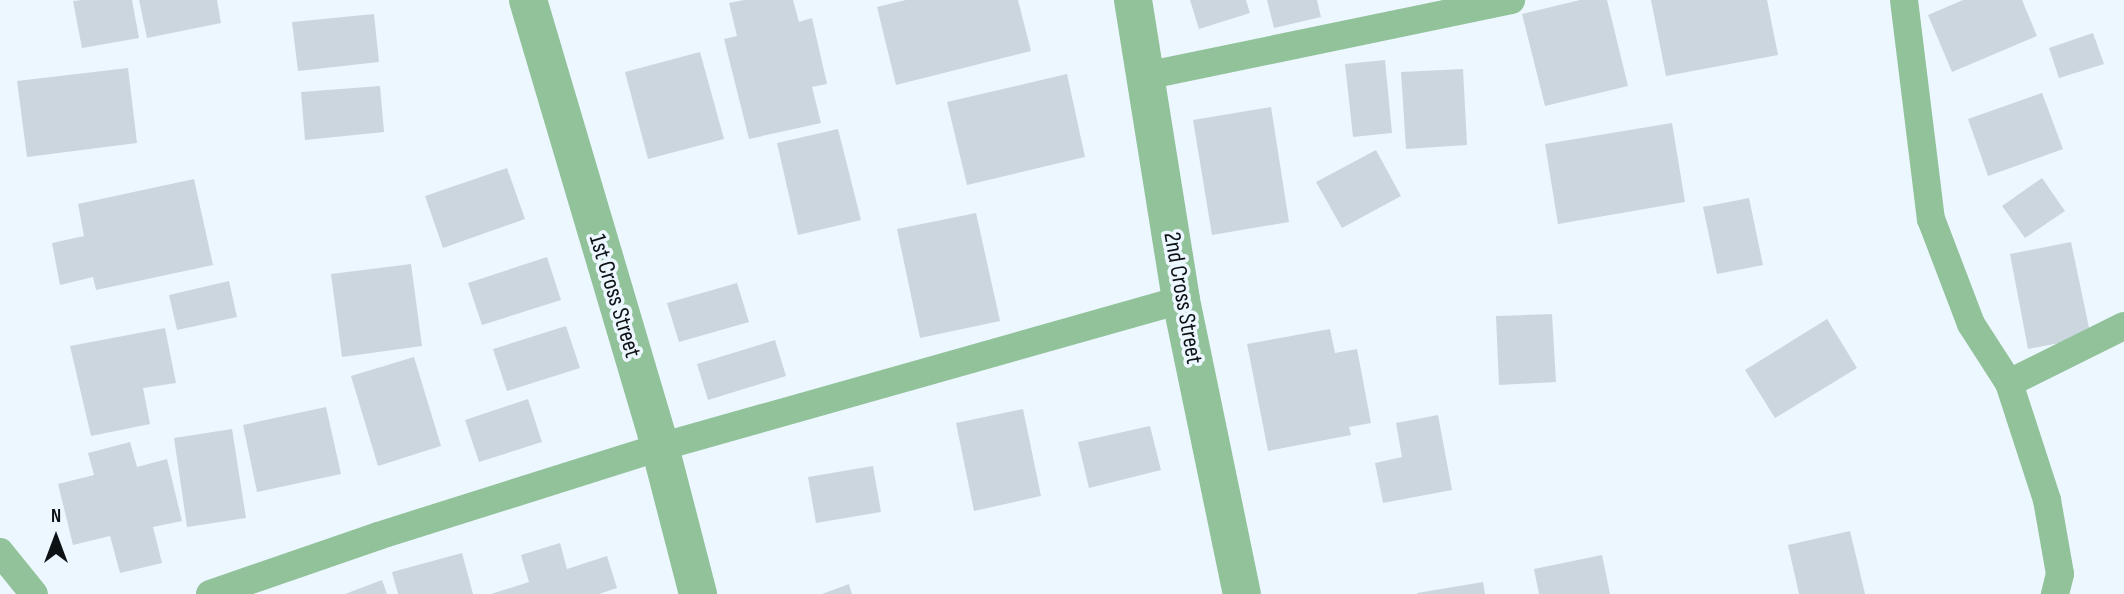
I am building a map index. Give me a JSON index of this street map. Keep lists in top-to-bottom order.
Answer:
{
  "streets": {
    "street": ["1st Cross Street", "2nd Cross Street"]
  },
  "north": "top"
}
